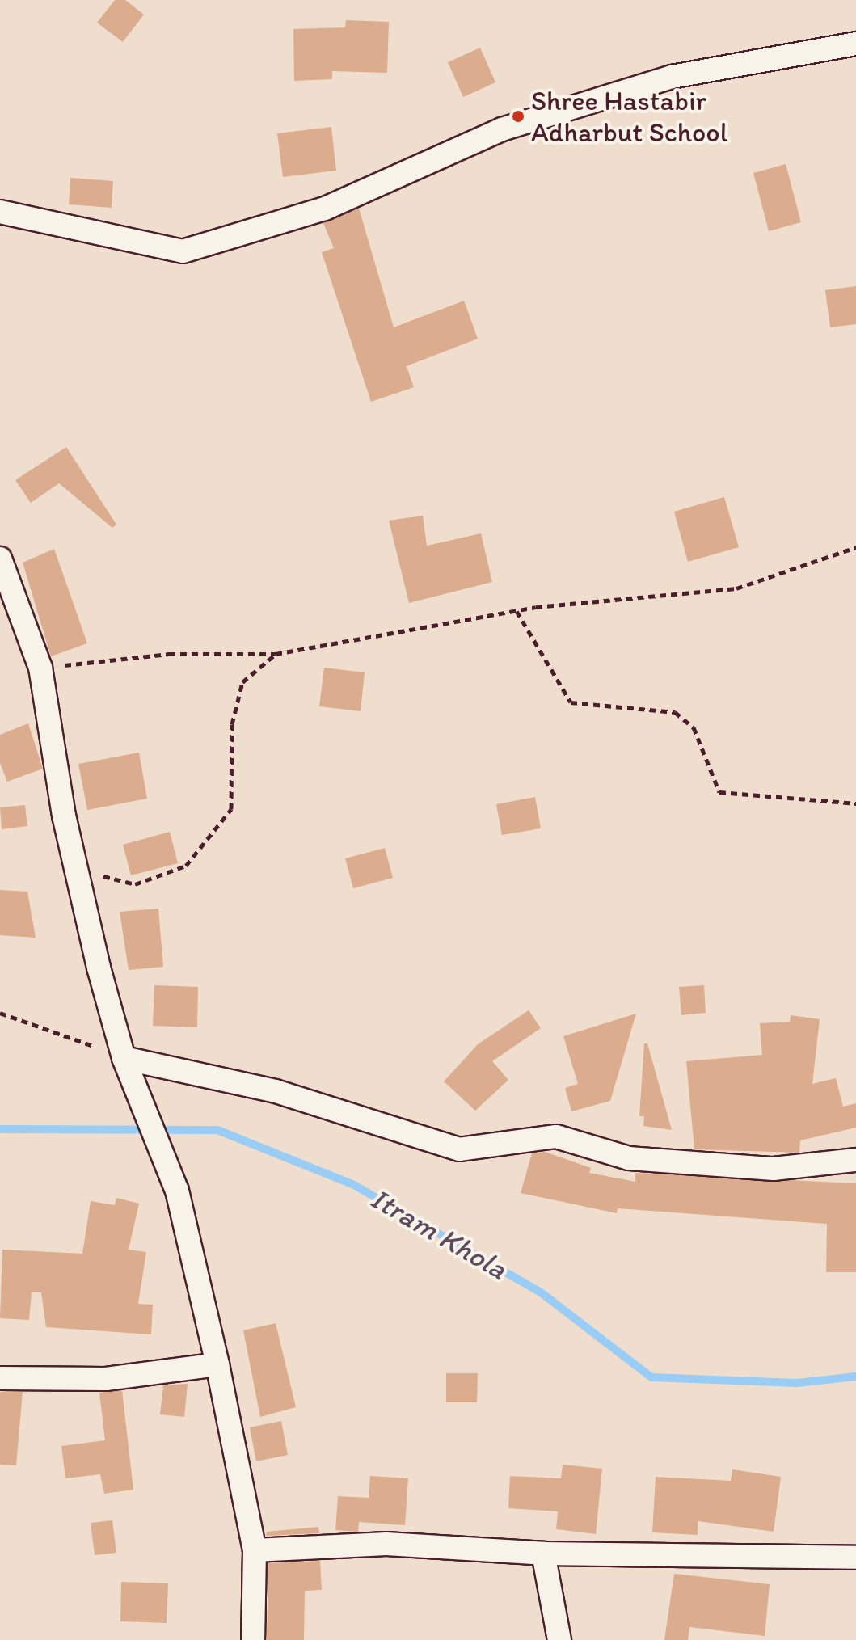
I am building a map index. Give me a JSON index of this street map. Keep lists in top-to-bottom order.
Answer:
{
  "water": ["Itram Khola"],
  "places": ["Shree Hastabir Adharbut School"]
}
